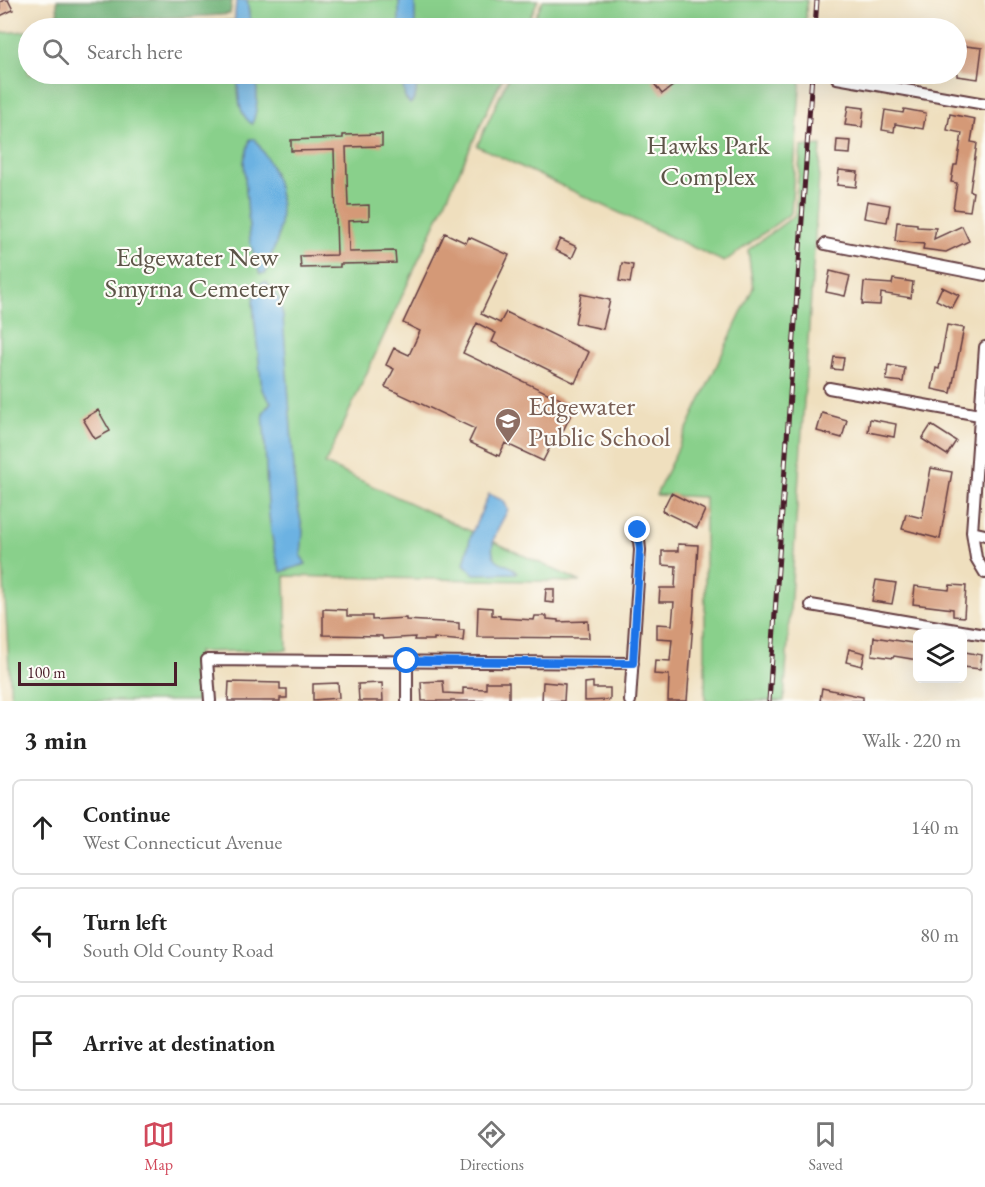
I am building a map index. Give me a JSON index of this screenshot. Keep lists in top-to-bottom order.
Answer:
{
  "parks": ["Hawks Park Complex", "Edgewater New Smyrna Cemetery"],
  "places": {
    "school or university": ["Edgewater Public School"]
  },
  "scale_bar": "100 m",
  "page": {
    "search": "Search here",
    "scale": "100 m",
    "heading": ["3 min", "Walk · 220 m"],
    "list": [
      ["Continue", "West Connecticut Avenue", "140 m"],
      ["Turn left", "South Old County Road", "80 m"],
      "Arrive at destination"
    ],
    "nav": ["Map", "Directions", "Saved"]
  }
}
